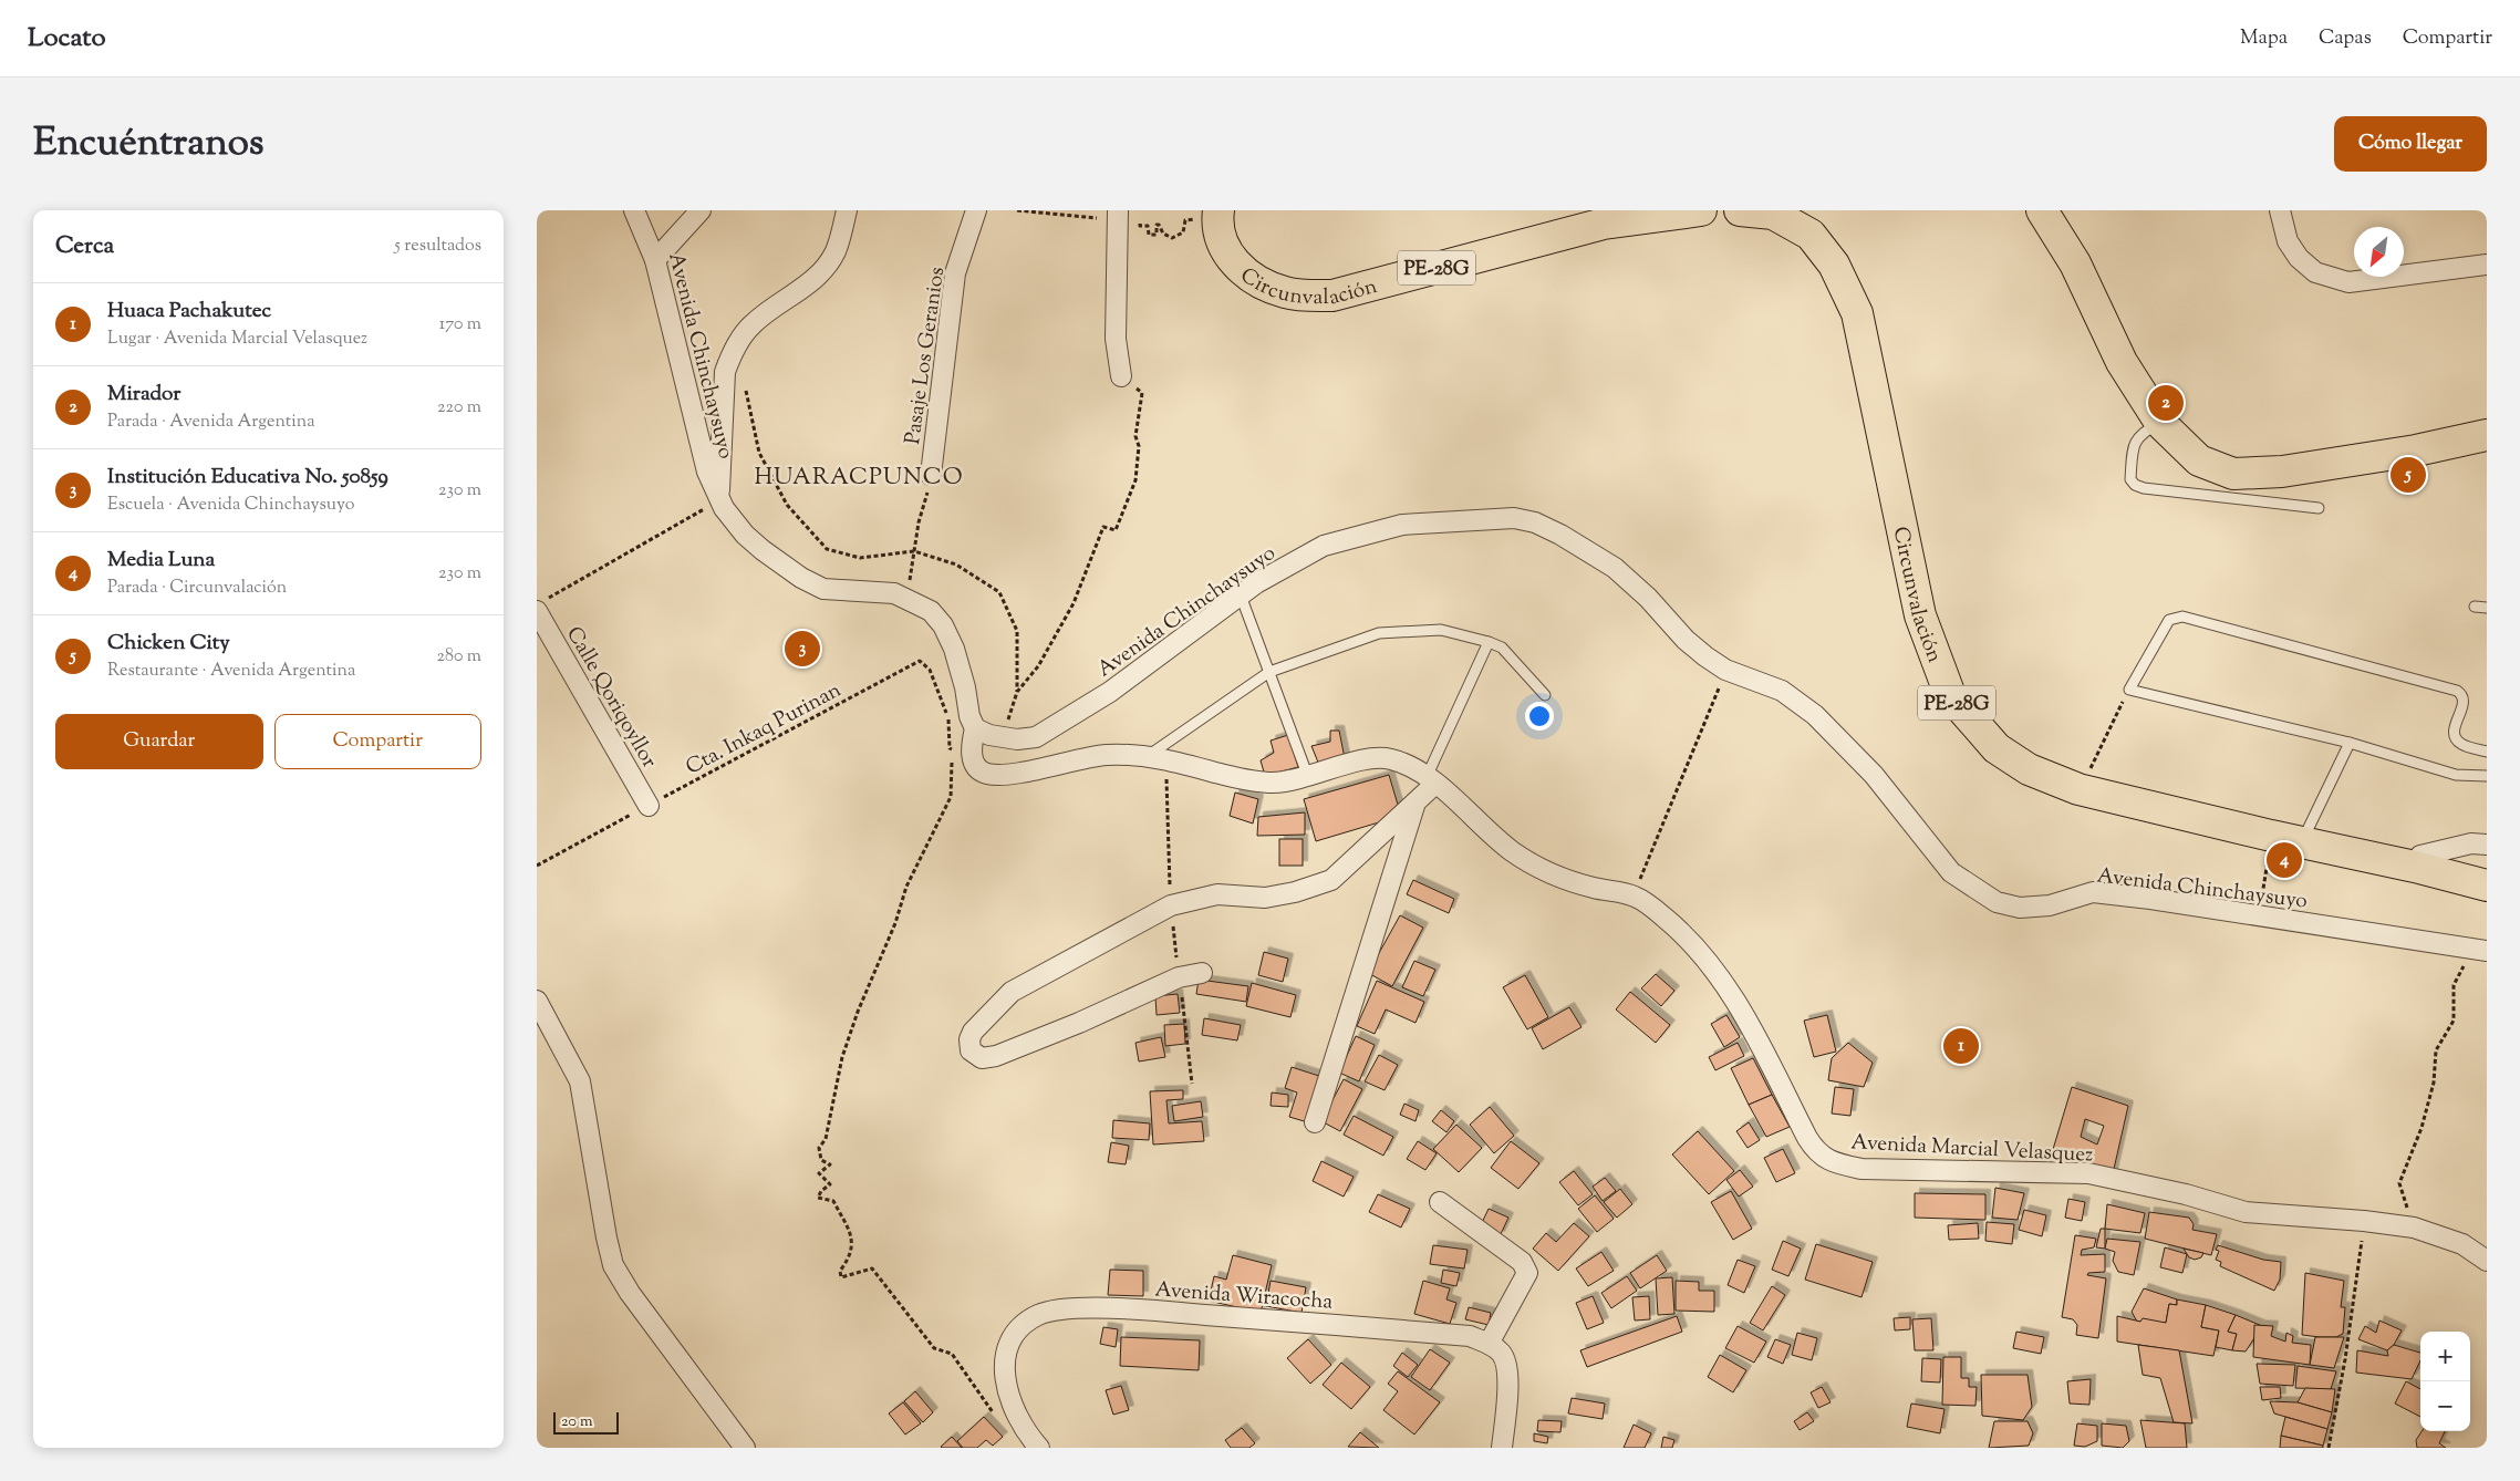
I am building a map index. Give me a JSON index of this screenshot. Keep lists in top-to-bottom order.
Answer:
{
  "streets": {
    "highway": ["PE-28G", "Circunvalación"],
    "street": [
      "Avenida Chinchaysuyo",
      "Pasaje Los Geranios",
      "Calle Qoriqoyllor",
      "Avenida Marcial Velasquez",
      "Avenida Wiracocha"
    ],
    "path": ["Cta. Inkaq Purinan"]
  },
  "crossings": [
    ["Avenida Chinchaysuyo", "Avenida Marcial Velasquez"],
    ["Calle Qoriqoyllor", "Cta. Inkaq Purinan"],
    ["Cta. Inkaq Purinan", "Avenida Wiracocha"]
  ],
  "districts": ["HUARACPUNCO"],
  "scale_bar": "20 m",
  "north": "bottom left",
  "page": {
    "header": "Locato",
    "nav": ["Mapa", "Capas", "Compartir"],
    "title": "Encuéntranos",
    "buttons": [
      "Cómo llegar",
      ["Guardar", "Compartir"]
    ],
    "heading": ["Cerca", "5 resultados"],
    "list": [
      {
        "mark": "1",
        "name": "Huaca Pachakutec",
        "note": "Lugar · Avenida Marcial Velasquez",
        "value": "170 m"
      },
      {
        "mark": "2",
        "name": "Mirador",
        "note": "Parada · Avenida Argentina",
        "value": "220 m"
      },
      {
        "mark": "3",
        "name": "Institución Educativa No. 50859",
        "note": "Escuela · Avenida Chinchaysuyo",
        "value": "230 m"
      },
      {
        "mark": "4",
        "name": "Media Luna",
        "note": "Parada · Circunvalación",
        "value": "230 m"
      },
      {
        "mark": "5",
        "name": "Chicken City",
        "note": "Restaurante · Avenida Argentina",
        "value": "280 m"
      }
    ],
    "pins": [
      "2",
      "5",
      "3",
      "4",
      "1"
    ],
    "map_buttons": ["+", "−"],
    "scale": "20 m"
  }
}
